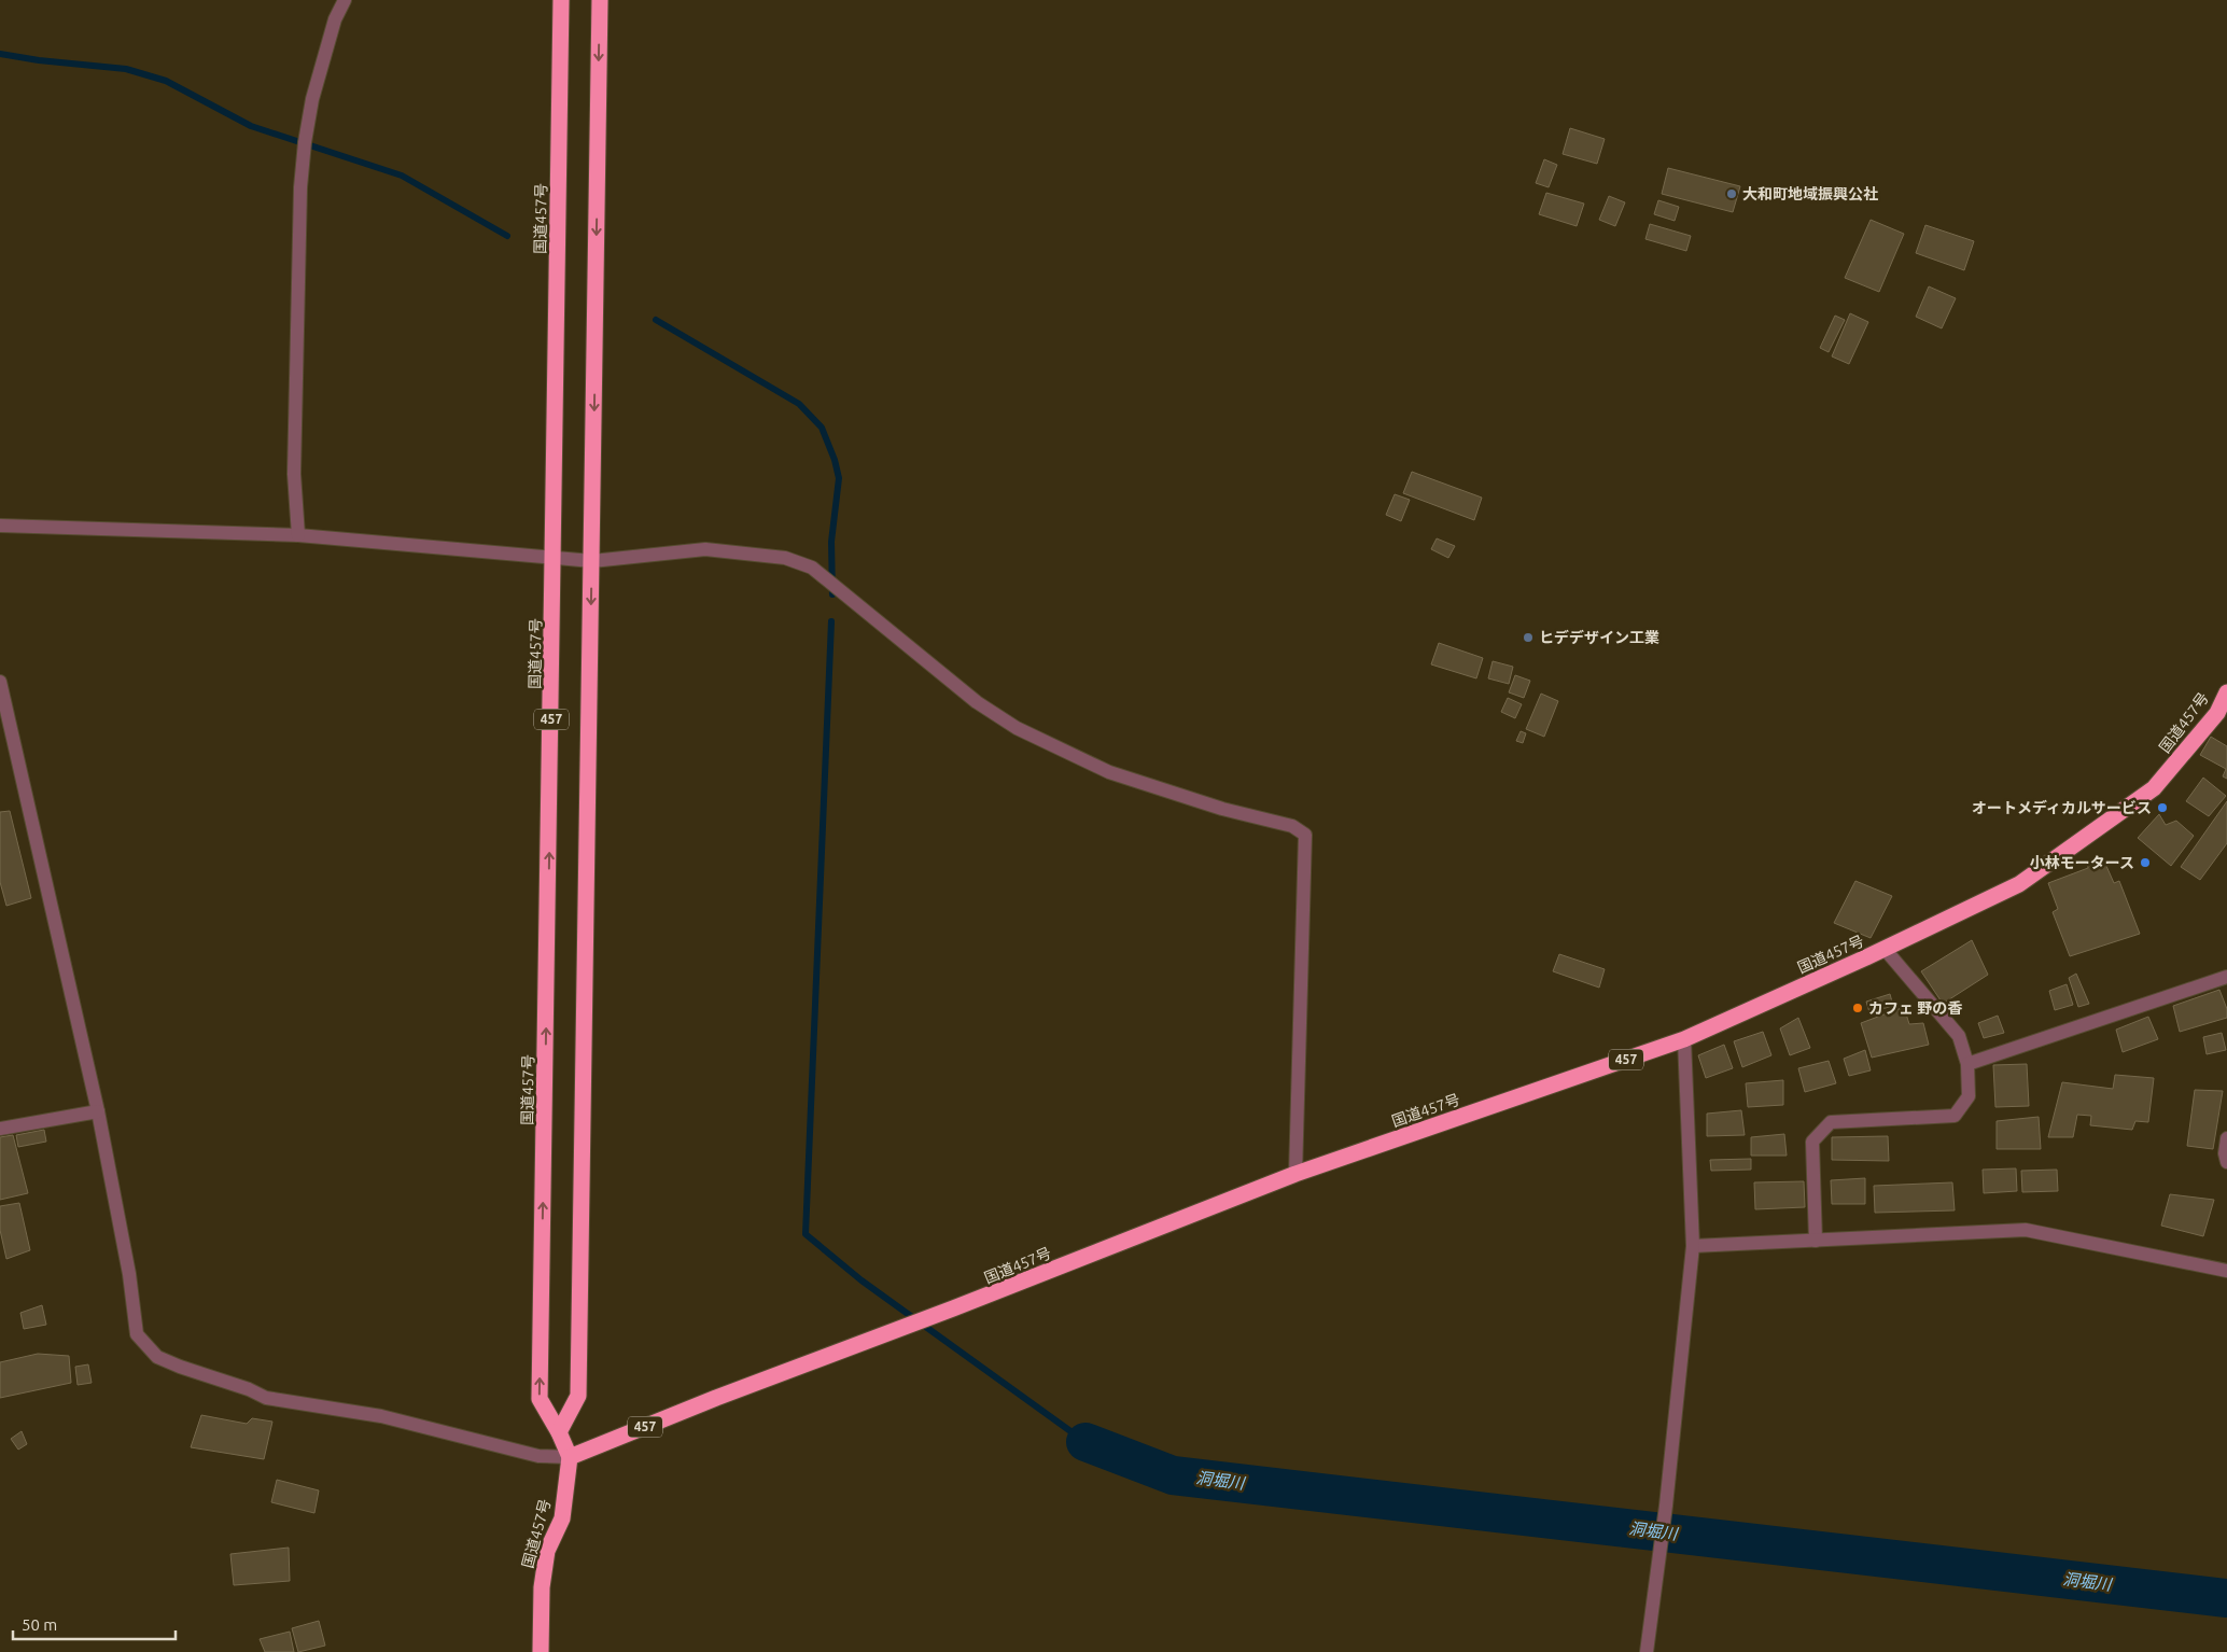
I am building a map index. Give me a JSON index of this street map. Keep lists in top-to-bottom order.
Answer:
{
  "streets": {
    "highway": ["国道457号", "457"]
  },
  "crossings": [
    ["国道457号", "457"]
  ],
  "water": ["洞堀川"],
  "places": [
    "大和町地域振興公社",
    "ヒデデザイン工業",
    "オートメディカルサービス",
    "小林モータース",
    "カフェ 野の香"
  ],
  "scale_bar": "50 m"
}
